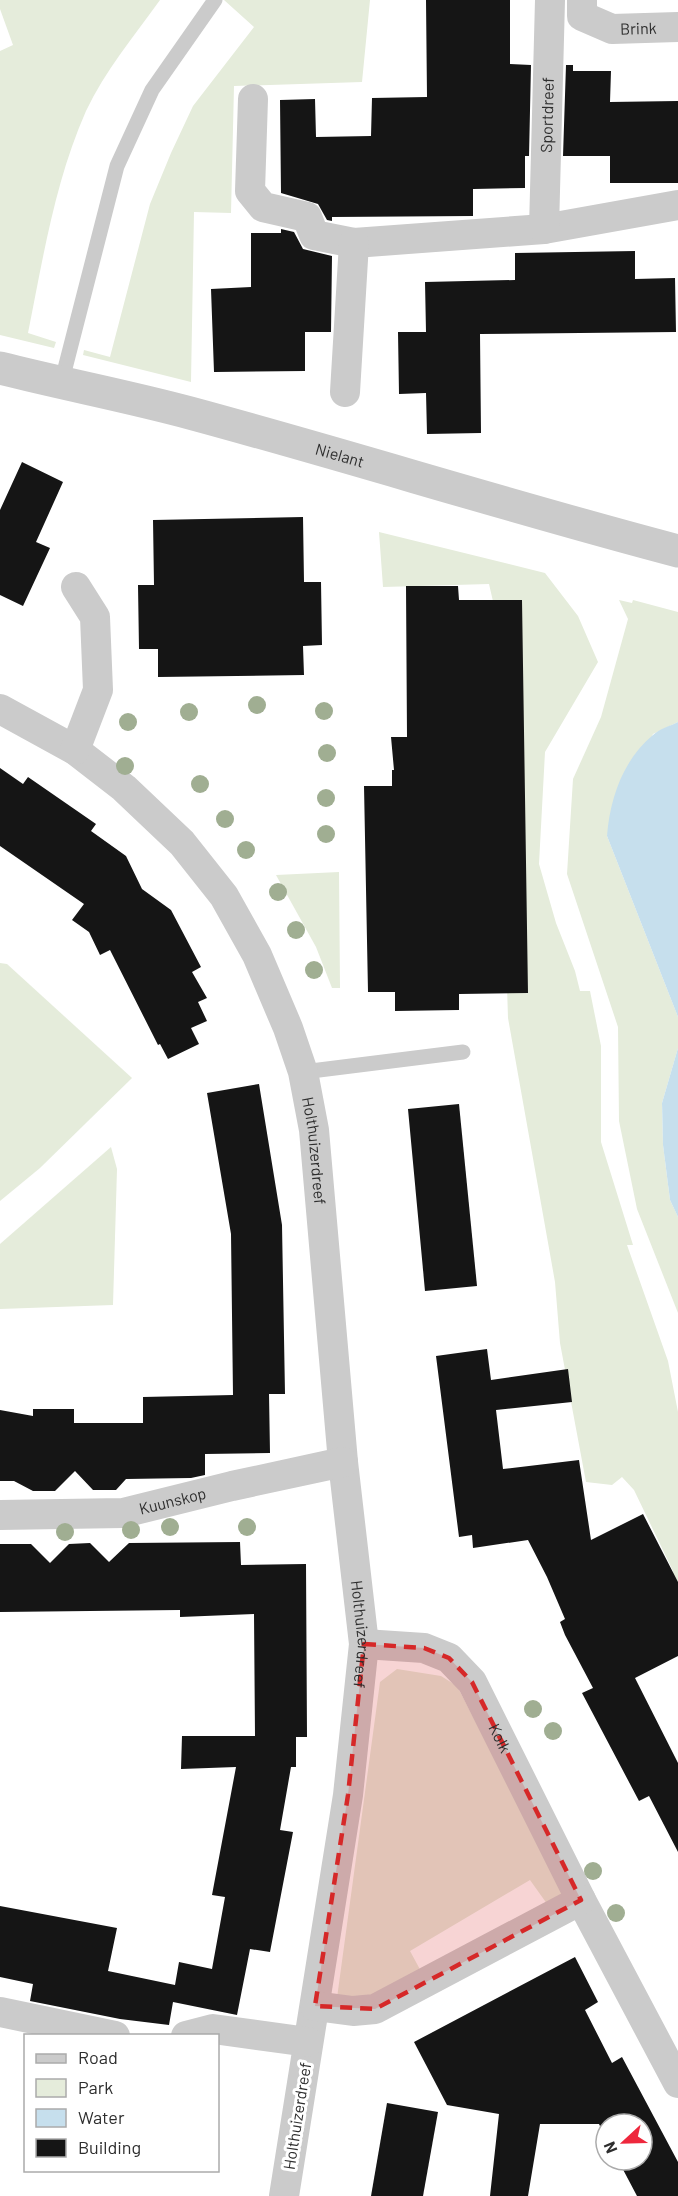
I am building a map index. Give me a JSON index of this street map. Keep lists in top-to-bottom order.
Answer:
{
  "streets": {
    "street": [
      "Brink",
      "Sportdreef",
      "Nielant",
      "Holthuizerdreef",
      "Kuunskop",
      "Kolk"
    ]
  },
  "crossings": [
    ["Holthuizerdreef", "Kuunskop"],
    ["Holthuizerdreef", "Kolk"]
  ],
  "legend": [
    "Road",
    "Park",
    "Water",
    "Building"
  ],
  "north": "left"
}
